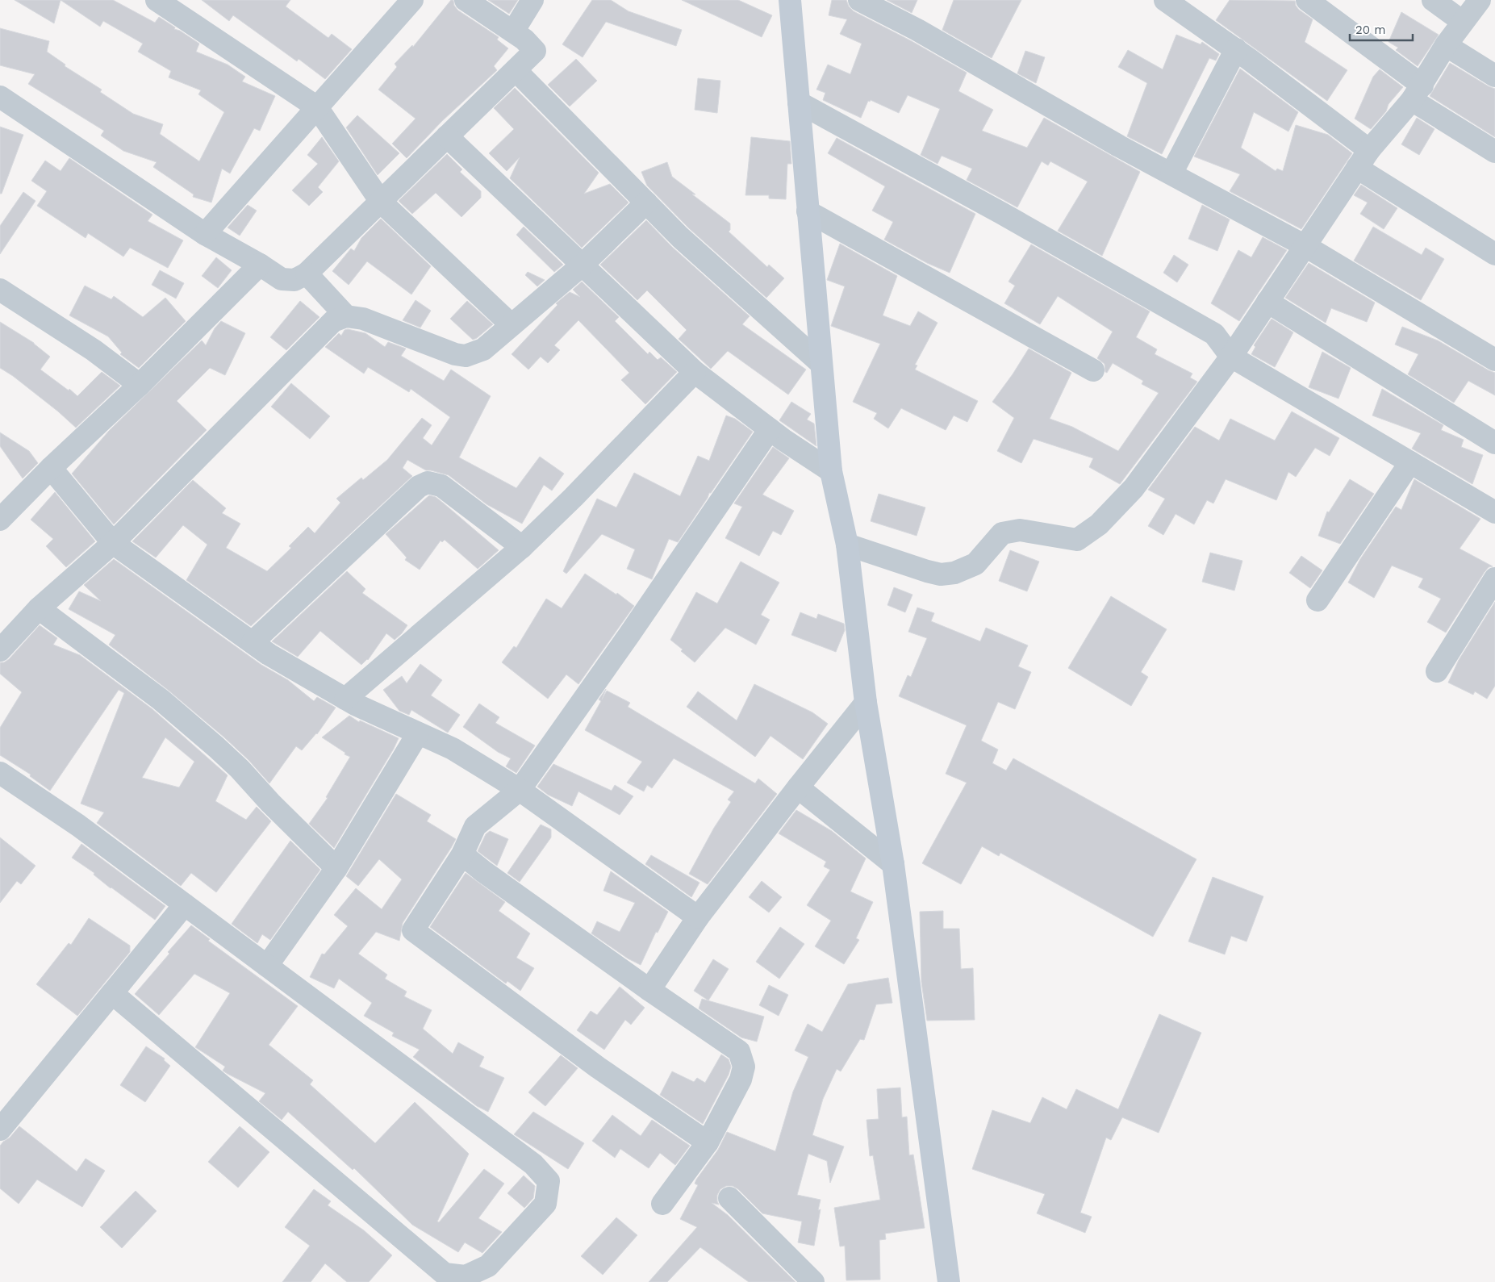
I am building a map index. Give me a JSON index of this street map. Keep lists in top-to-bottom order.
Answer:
{
  "scale_bar": "20 m"
}
